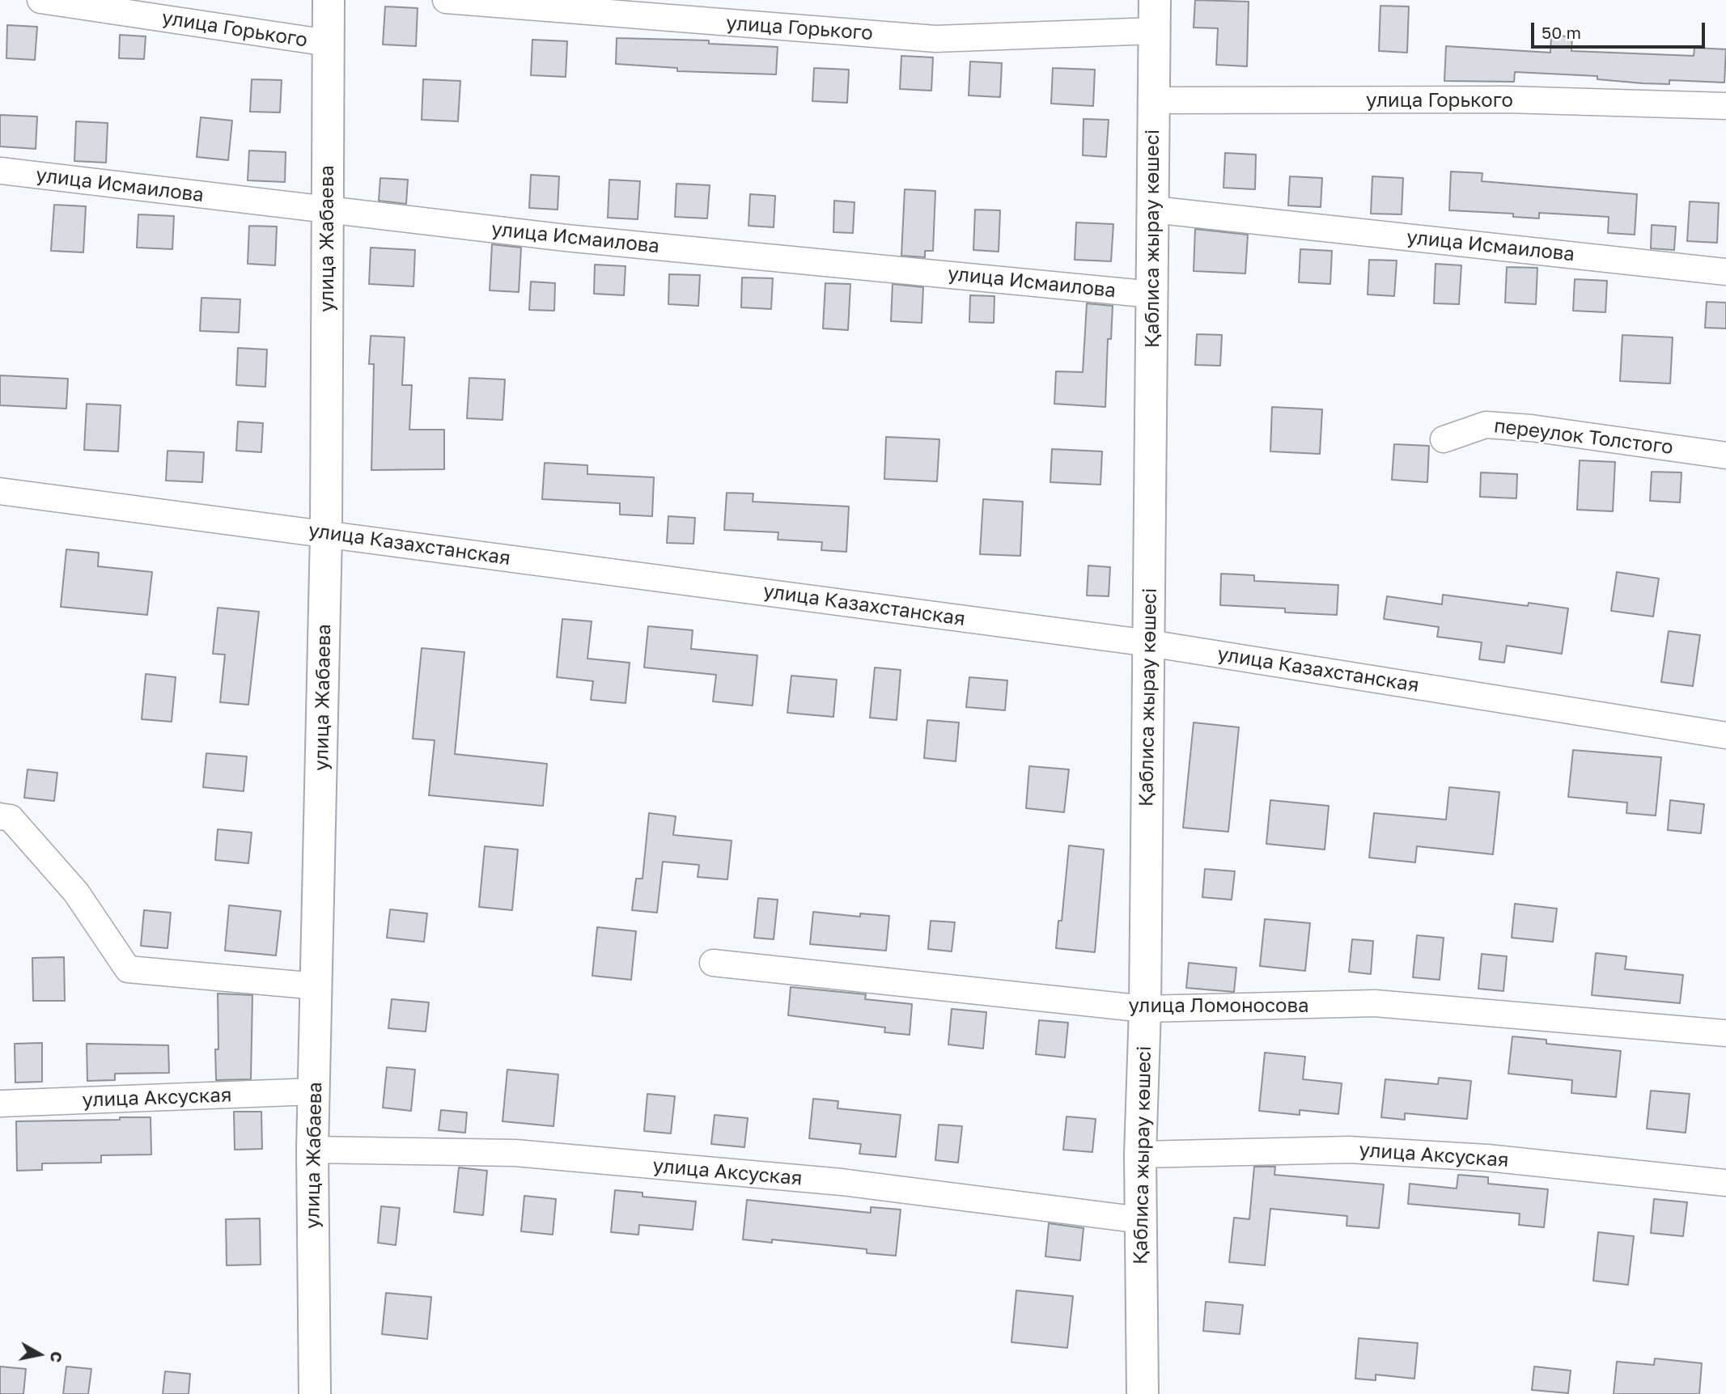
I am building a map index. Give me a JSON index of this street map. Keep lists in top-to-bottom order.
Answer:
{
  "streets": {
    "street": [
      "улица Горького",
      "улица Исмаилова",
      "улица Жабаева",
      "Қаблиса жырау көшесі",
      "переулок Толстого",
      "улица Казахстанская",
      "улица Ломоносова",
      "улица Аксуская"
    ]
  },
  "crossings": [
    ["улица Горького", "улица Жабаева"],
    ["улица Горького", "Қаблиса жырау көшесі"],
    ["улица Исмаилова", "улица Жабаева"],
    ["улица Исмаилова", "Қаблиса жырау көшесі"],
    ["улица Жабаева", "улица Казахстанская"],
    ["улица Жабаева", "улица Аксуская"],
    ["Қаблиса жырау көшесі", "улица Казахстанская"],
    ["Қаблиса жырау көшесі", "улица Ломоносова"],
    ["Қаблиса жырау көшесі", "улица Аксуская"]
  ],
  "scale_bar": "50 m",
  "north": "right"
}
